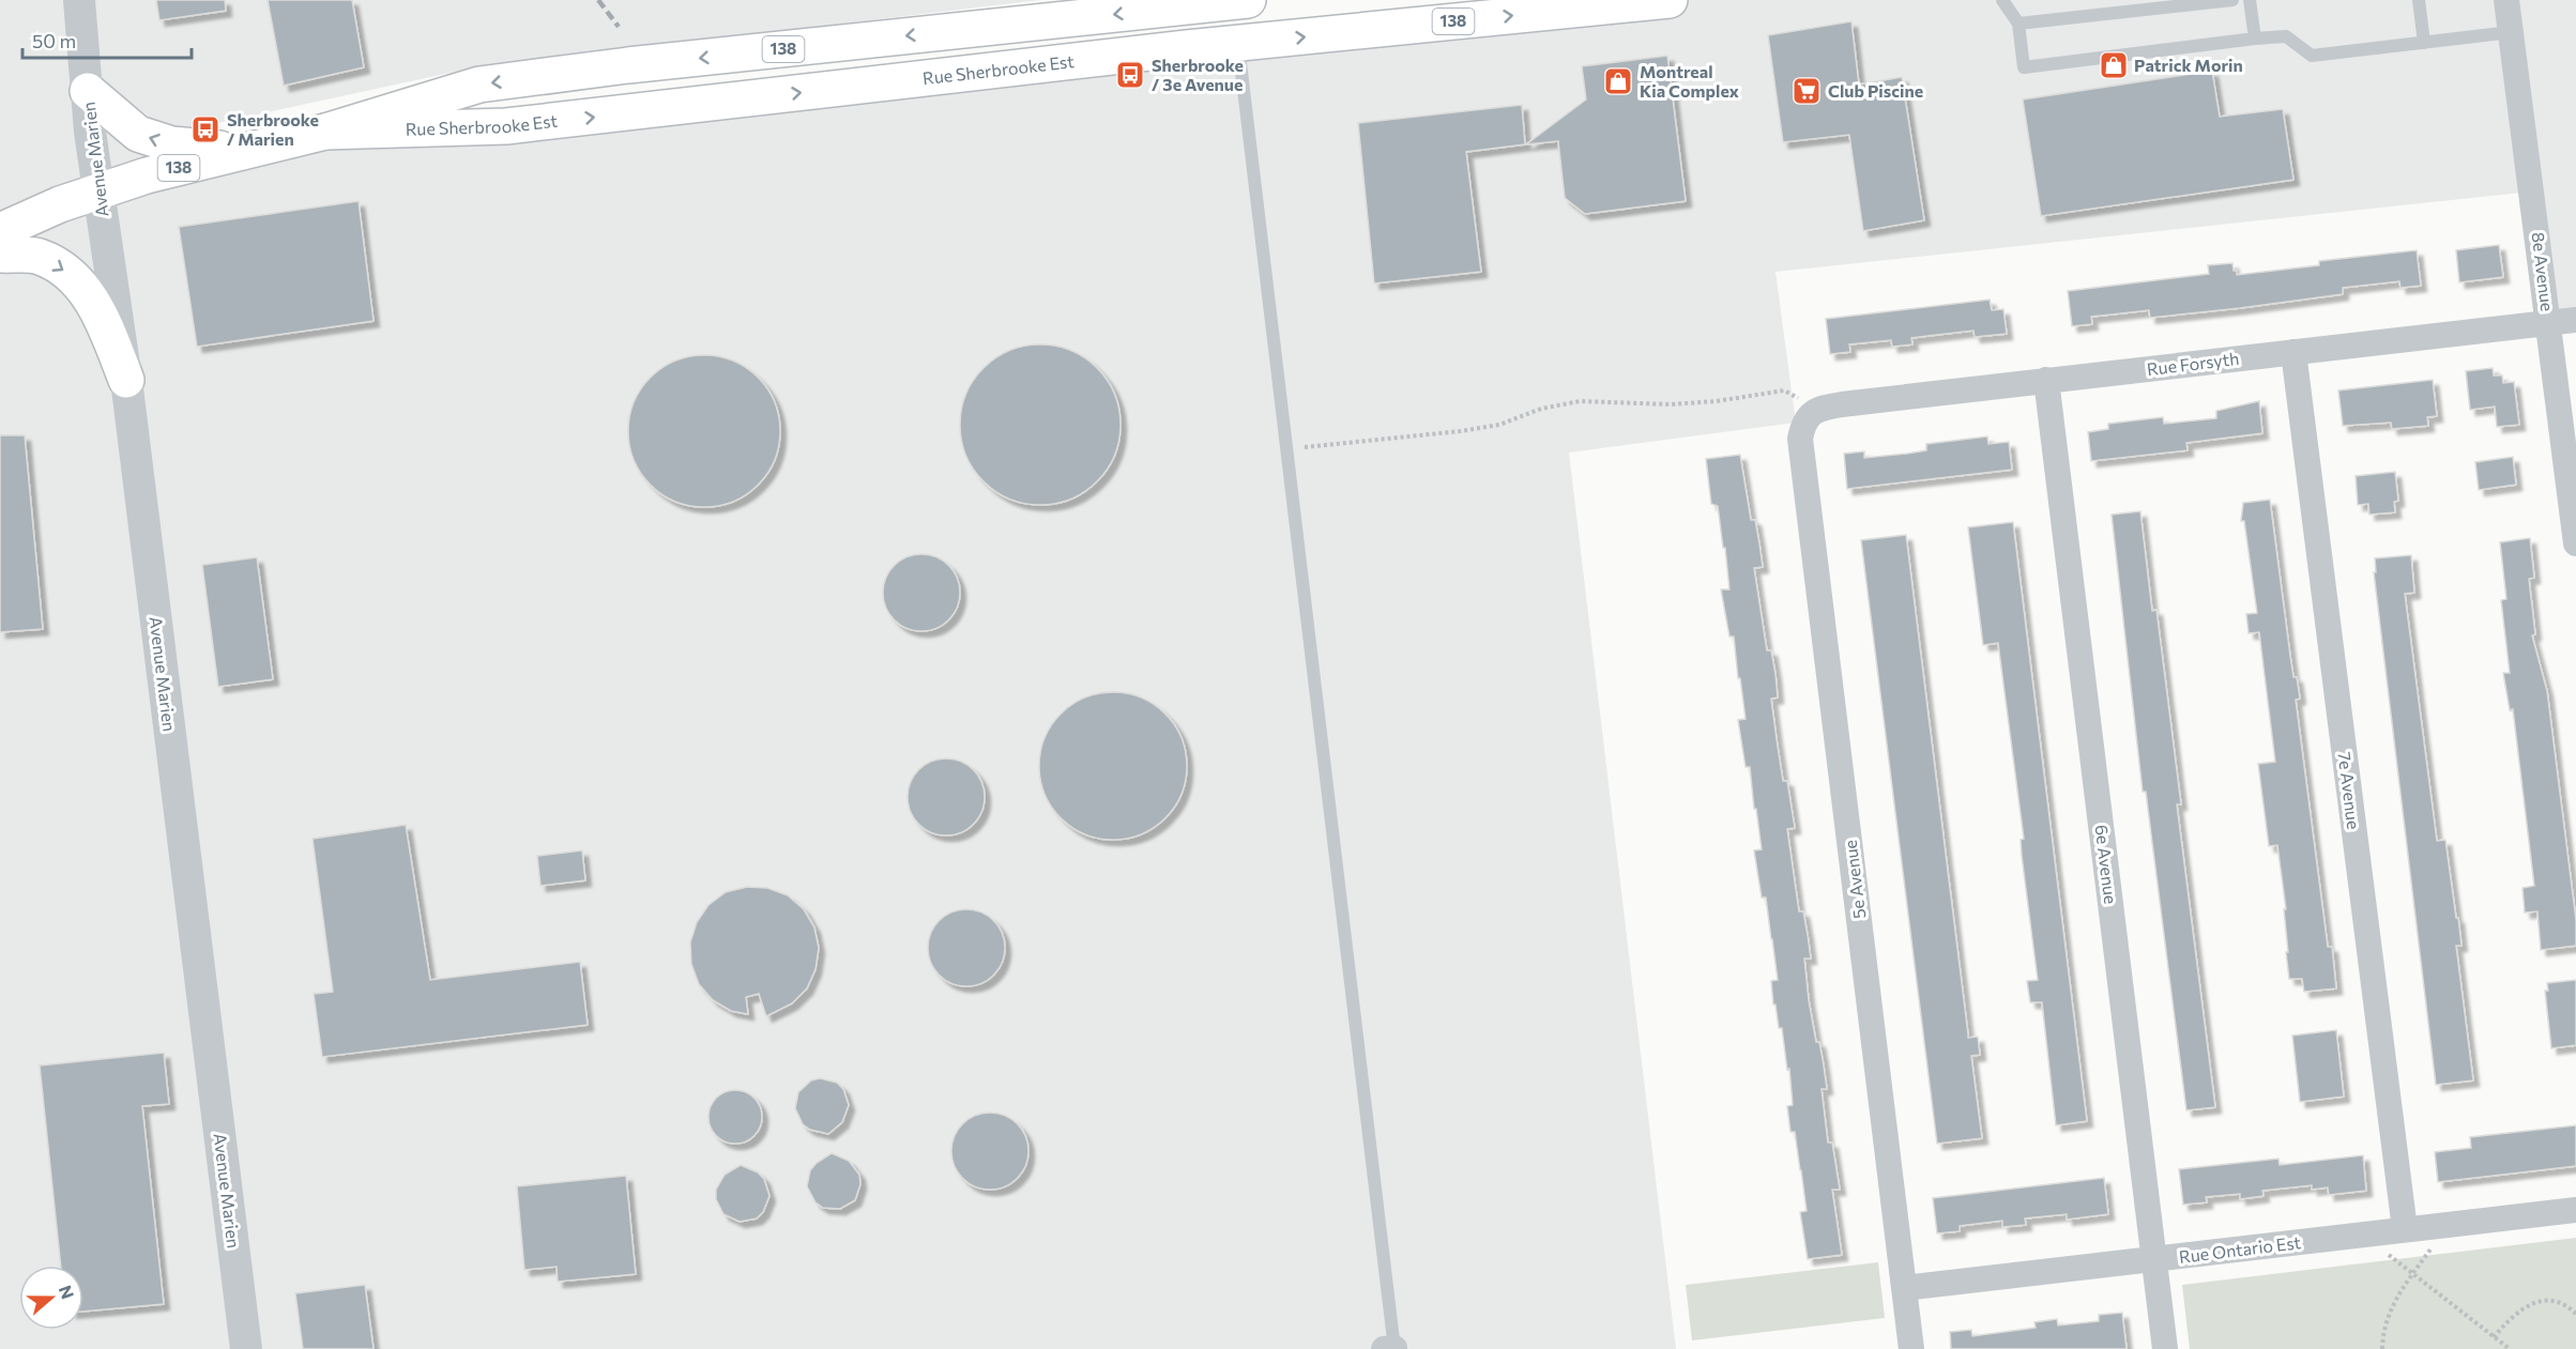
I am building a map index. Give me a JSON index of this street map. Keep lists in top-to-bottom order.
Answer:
{
  "streets": {
    "main road": ["138", "Rue Sherbrooke Est"],
    "street": [
      "Avenue Marien",
      "8e Avenue",
      "Rue Forsyth",
      "7e Avenue",
      "6e Avenue",
      "5e Avenue",
      "Rue Ontario Est"
    ]
  },
  "crossings": [
    ["Rue Sherbrooke Est", "Avenue Marien"],
    ["8e Avenue", "Rue Forsyth"],
    ["Rue Forsyth", "7e Avenue"],
    ["Rue Forsyth", "6e Avenue"],
    ["Rue Forsyth", "5e Avenue"],
    ["7e Avenue", "Rue Ontario Est"],
    ["6e Avenue", "Rue Ontario Est"],
    ["5e Avenue", "Rue Ontario Est"]
  ],
  "places": {
    "shop": ["Patrick Morin", "Montreal Kia Complex"],
    "bus stop": ["Sherbrooke / 3e Avenue", "Sherbrooke / Marien"],
    "supermarket": ["Club Piscine"]
  },
  "scale_bar": "50 m",
  "north": "right"
}
